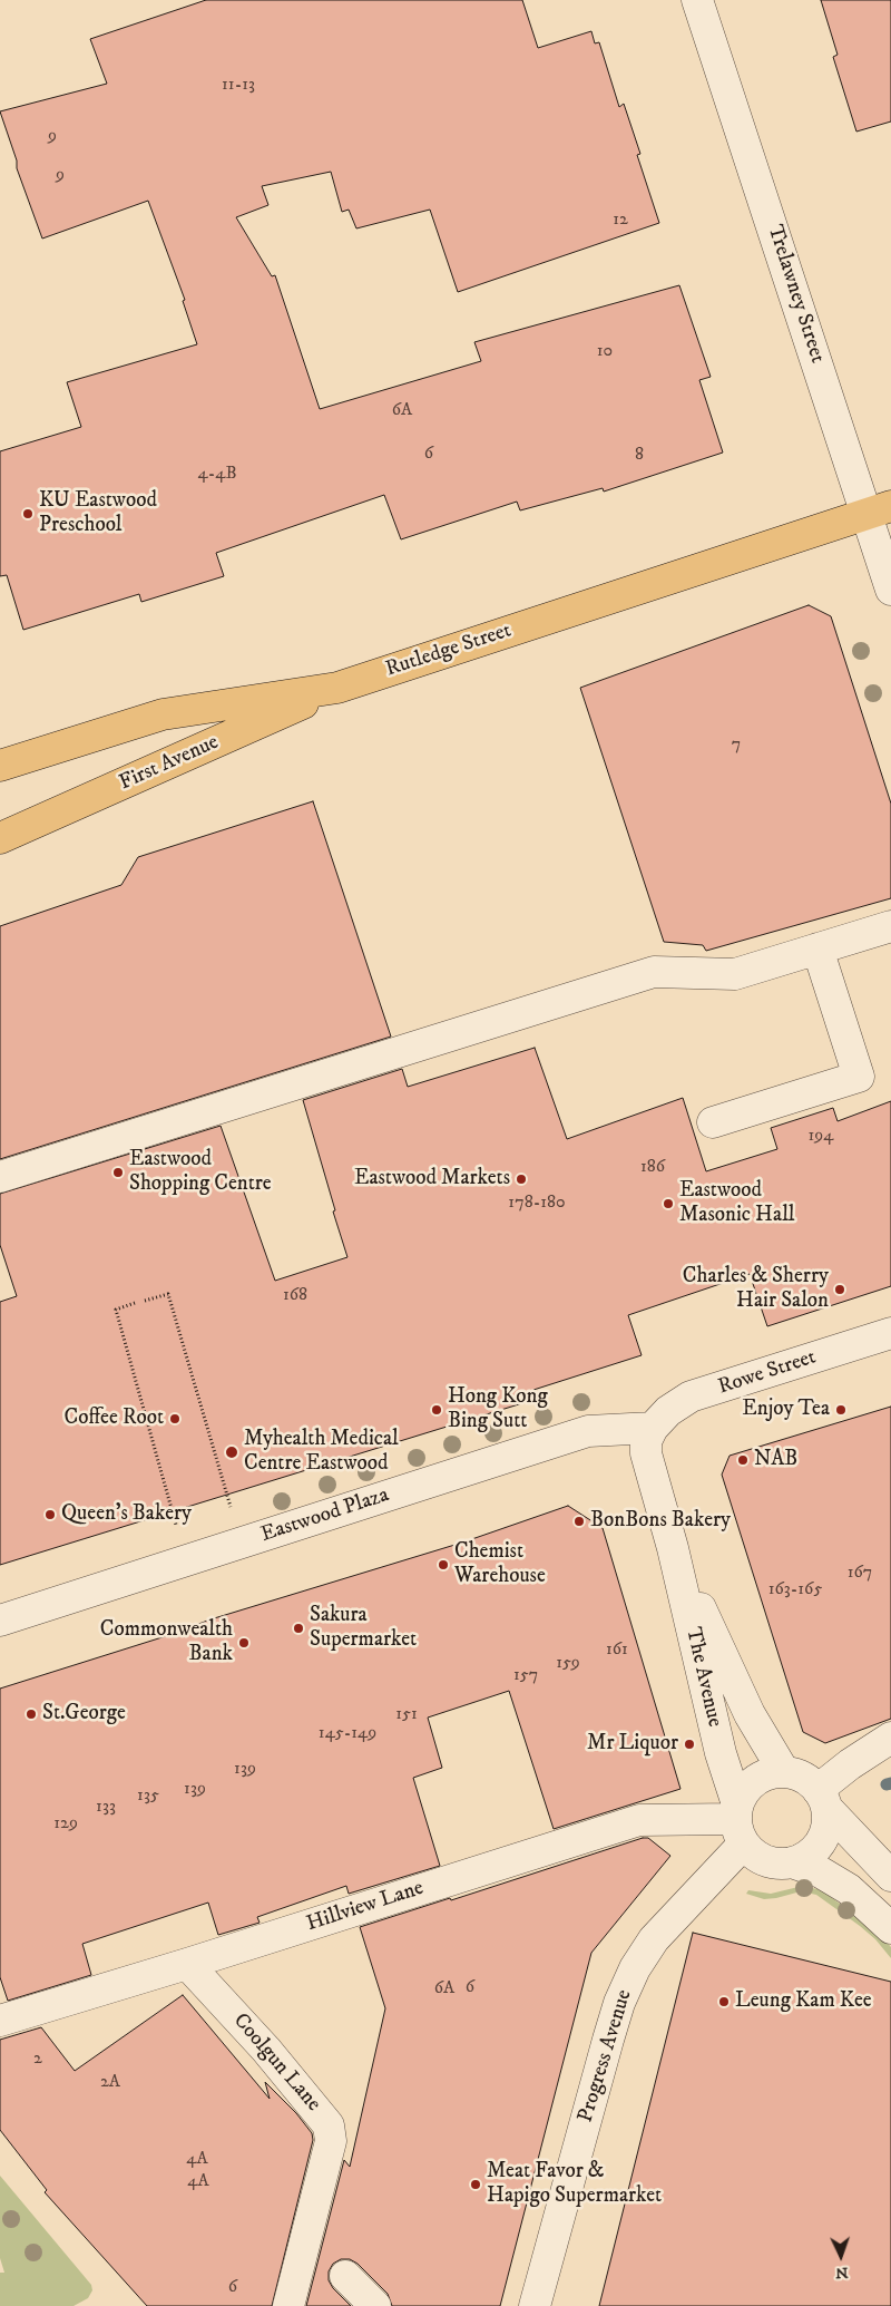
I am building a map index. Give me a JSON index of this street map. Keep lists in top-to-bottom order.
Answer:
{
  "streets": {
    "main road": ["Rutledge Street", "First Avenue"],
    "street": [
      "Trelawney Street",
      "Rowe Street",
      "Eastwood Plaza",
      "The Avenue",
      "Hillview Lane",
      "Progress Avenue",
      "Coolgun Lane"
    ]
  },
  "crossings": [
    ["Trelawney Street", "Rutledge Street"],
    ["Rutledge Street", "First Avenue"],
    ["Rowe Street", "Eastwood Plaza"],
    ["Rowe Street", "The Avenue"],
    ["Eastwood Plaza", "The Avenue"],
    ["The Avenue", "Hillview Lane"],
    ["The Avenue", "Progress Avenue"],
    ["Hillview Lane", "Progress Avenue"],
    ["Hillview Lane", "Coolgun Lane"]
  ],
  "places": [
    "KU Eastwood Preschool",
    "Eastwood Shopping Centre",
    "Eastwood Markets",
    "Eastwood Masonic Hall",
    "Charles & Sherry Hair Salon",
    "Hong Kong Bing Sutt",
    "Enjoy Tea",
    "Coffee Root",
    "Myhealth Medical Centre Eastwood",
    "NAB",
    "Queen's Bakery",
    "BonBons Bakery",
    "Chemist Warehouse",
    "Sakura Supermarket",
    "Commonwealth Bank",
    "St.George",
    "Mr Liquor",
    "Leung Kam Kee",
    "Meat Favor & Hapigo Supermarket"
  ],
  "house_numbers": [
    "11-13",
    "9",
    "9",
    "12",
    "10",
    "6A",
    "6",
    "8",
    "4-4B",
    "7",
    "194",
    "186",
    "178-180",
    "168",
    "167",
    "163-165",
    "161",
    "159",
    "157",
    "151",
    "145-149",
    "139",
    "139",
    "135",
    "133",
    "129",
    "6",
    "6A",
    "2",
    "2A",
    "4A",
    "4A",
    "6"
  ],
  "north": "bottom"
}
